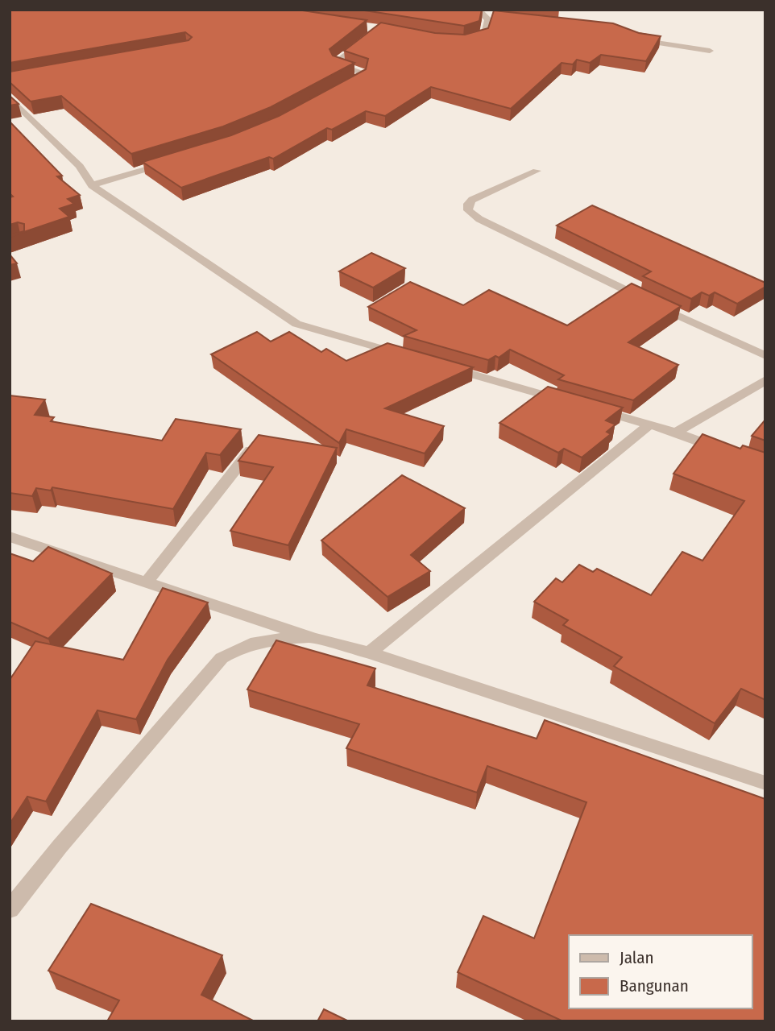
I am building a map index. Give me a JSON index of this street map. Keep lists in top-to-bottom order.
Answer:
{
  "legend": ["Jalan", "Bangunan"]
}
